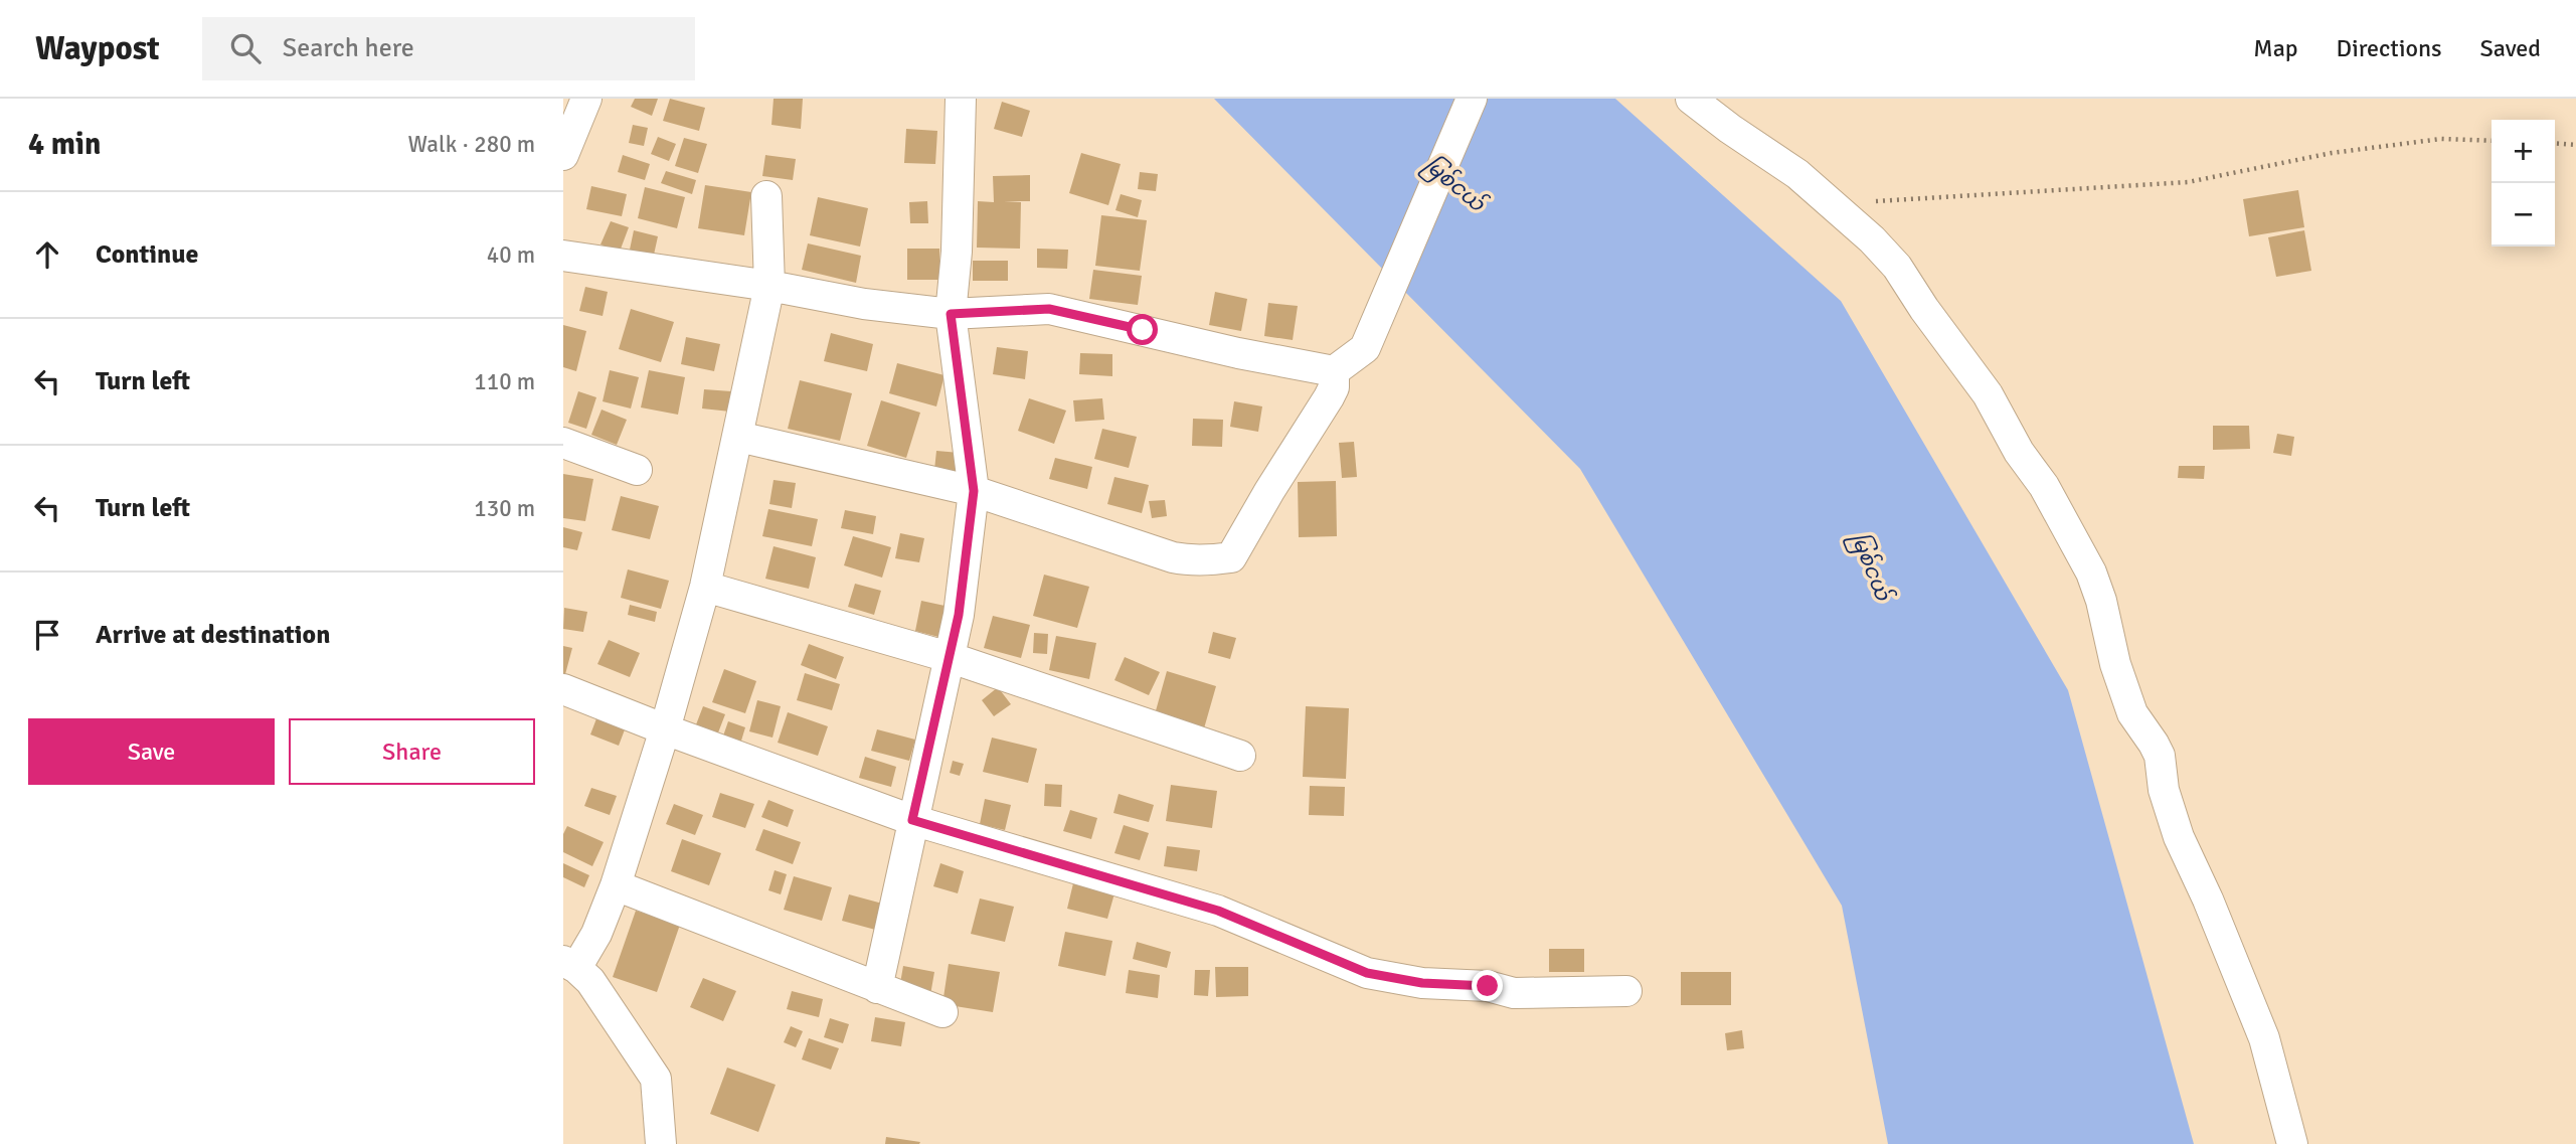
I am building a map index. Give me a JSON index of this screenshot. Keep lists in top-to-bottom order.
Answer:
{
  "water": ["မြစ်ငယ်"],
  "page": {
    "header": "Waypost",
    "search": "Search here",
    "nav": ["Map", "Directions", "Saved"],
    "heading": ["4 min", "Walk · 280 m"],
    "map_buttons": ["+", "−"],
    "list": [
      ["Continue", "40 m"],
      ["Turn left", "110 m"],
      ["Turn left", "130 m"],
      "Arrive at destination"
    ],
    "buttons": ["Save", "Share"]
  }
}
